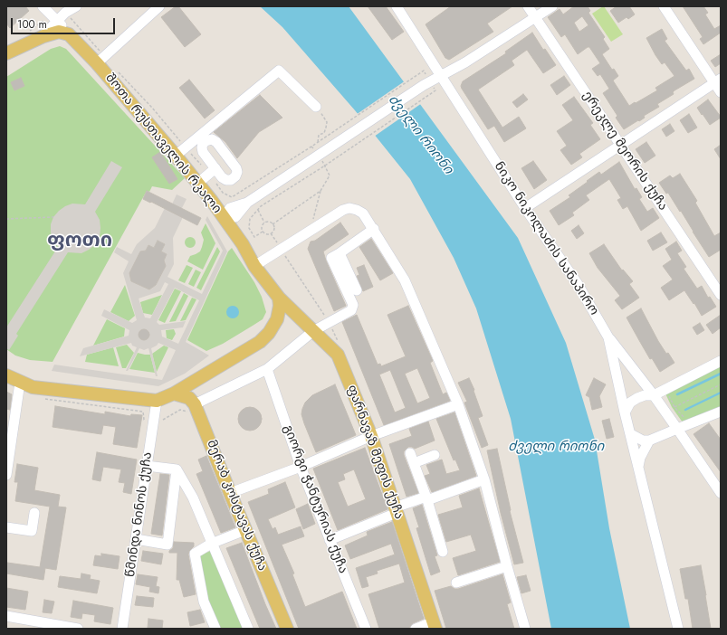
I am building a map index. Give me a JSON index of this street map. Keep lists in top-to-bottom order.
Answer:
{
  "streets": {
    "main road": ["შოთა რუსთაველის რკალი", "ფარნავაზ მეფის ქუჩა", "მერაბ კოსტავას ქუჩა"],
    "street": [
      "ერეკლე მეორის ქუჩა",
      "ნიკო ნიკოლაძის სანაპირო",
      "გიორგი ჭანტურიას ქუჩა",
      "წმინდა ნინოს ქუჩა"
    ]
  },
  "crossings": [
    ["შოთა რუსთაველის რკალი", "ფარნავაზ მეფის ქუჩა"]
  ],
  "districts": ["ფოთი"],
  "water": ["ძველი რიონი"],
  "scale_bar": "100 m"
}
